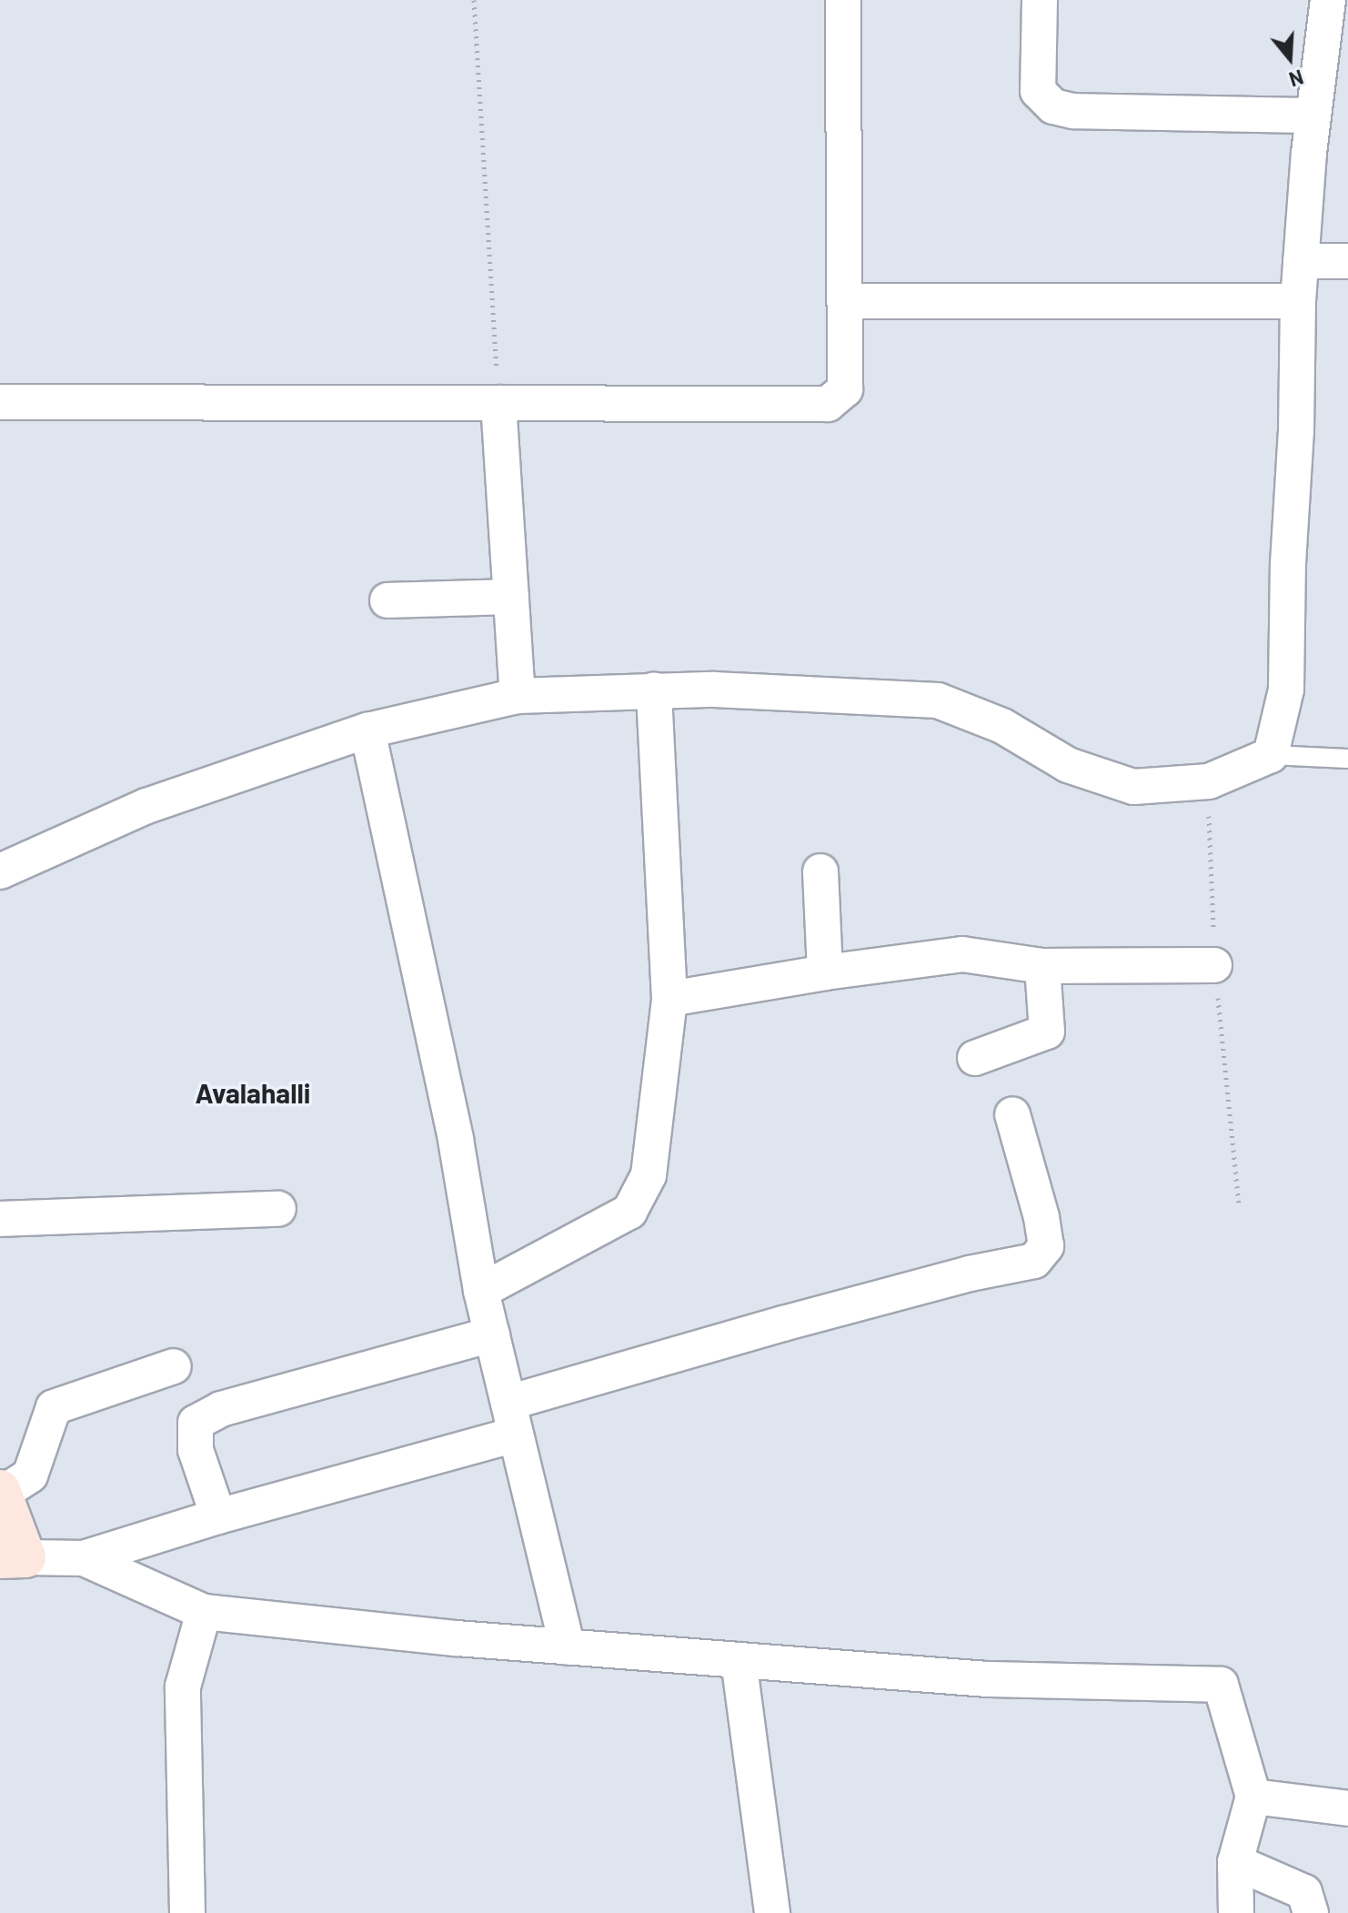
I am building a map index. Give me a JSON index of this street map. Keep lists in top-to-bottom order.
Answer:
{
  "districts": ["Avalahalli"],
  "north": "bottom"
}
